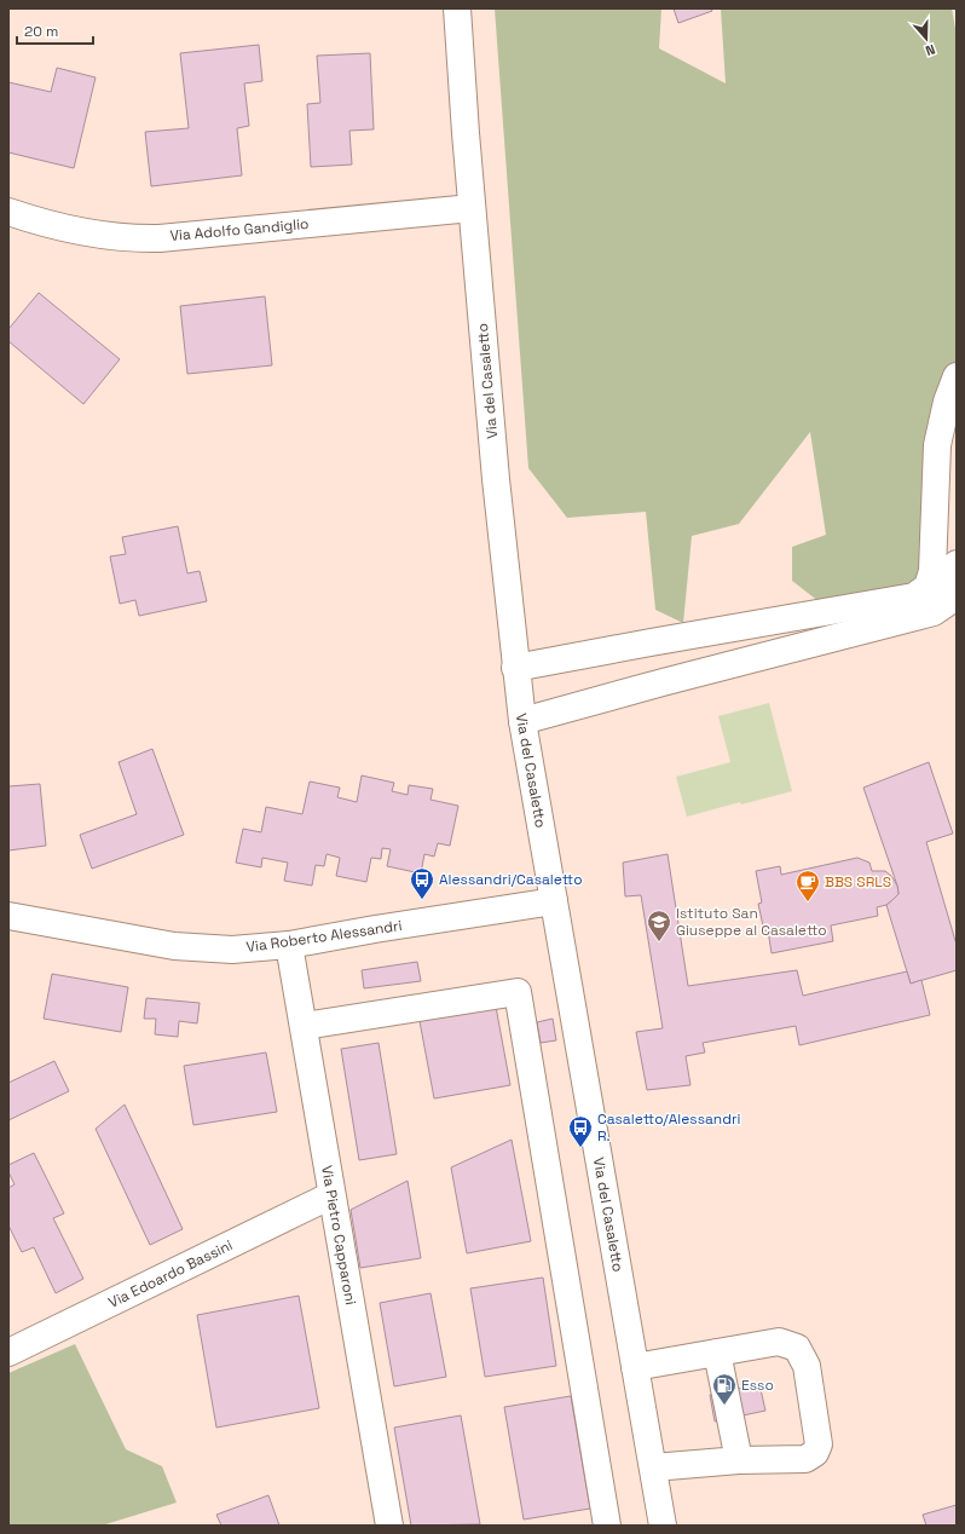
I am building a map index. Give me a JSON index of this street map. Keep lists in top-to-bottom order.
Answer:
{
  "streets": {
    "street": [
      "Via Adolfo Gandiglio",
      "Via del Casaletto",
      "Via Roberto Alessandri",
      "Via Pietro Capparoni",
      "Via Edoardo Bassini"
    ]
  },
  "crossings": [
    ["Via Adolfo Gandiglio", "Via del Casaletto"],
    ["Via del Casaletto", "Via Roberto Alessandri"],
    ["Via Roberto Alessandri", "Via Pietro Capparoni"],
    ["Via Pietro Capparoni", "Via Edoardo Bassini"]
  ],
  "places": {
    "bus stop": ["Alessandri/Casaletto", "Casaletto/Alessandri R."],
    "cafe": ["BBS SRLS"],
    "school or university": ["Istituto San Giuseppe al Casaletto"],
    "fuel station": ["Esso"]
  },
  "scale_bar": "20 m",
  "north": "bottom"
}
